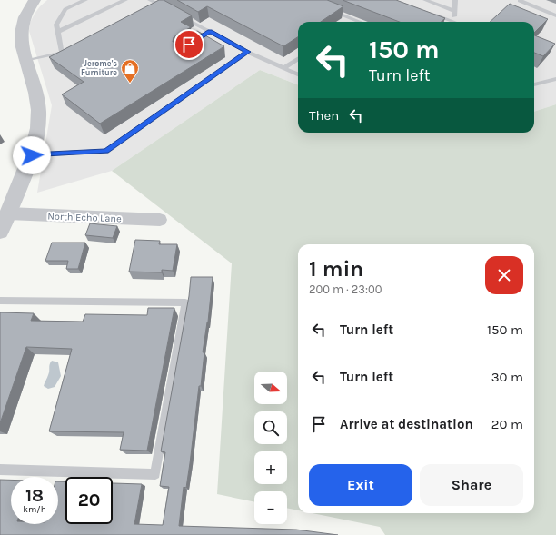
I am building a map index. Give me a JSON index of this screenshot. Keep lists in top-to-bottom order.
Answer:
{
  "streets": {
    "street": ["North Echo Lane"]
  },
  "places": {
    "shop": ["Jerome's Furniture"]
  },
  "north": "right",
  "page": {
    "turn": ["150 m", "Turn left"],
    "then": "Then",
    "heading": ["1 min", "200 m · 23:00"],
    "list": [
      {
        "name": "Turn left",
        "value": "150 m"
      },
      {
        "name": "Turn left",
        "value": "30 m"
      },
      {
        "name": "Arrive at destination",
        "value": "20 m"
      }
    ],
    "map_buttons": ["+", "−"],
    "buttons": ["Exit", "Share"],
    "speed": "18 km/h",
    "limit": "20"
  }
}
